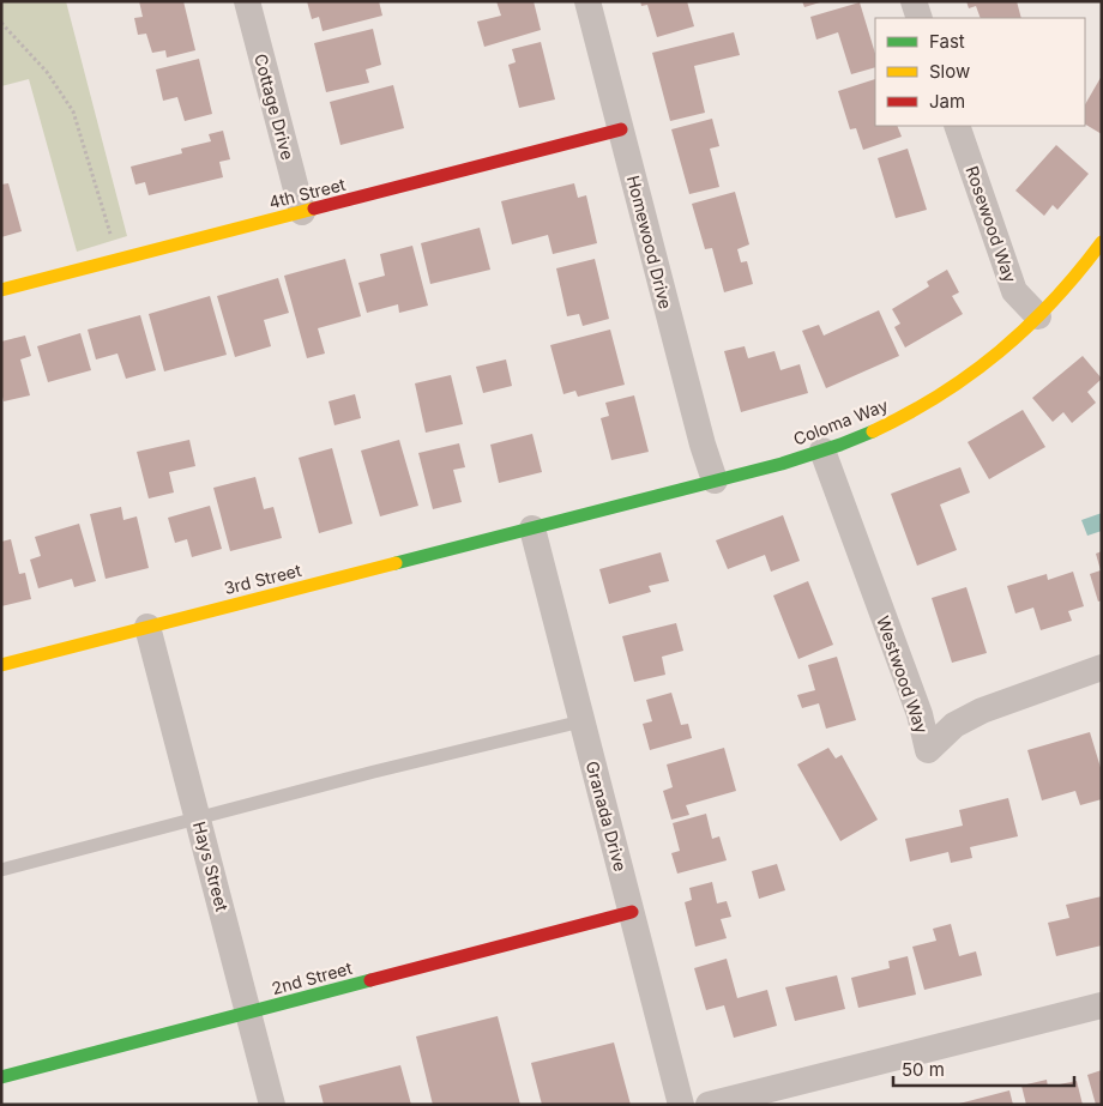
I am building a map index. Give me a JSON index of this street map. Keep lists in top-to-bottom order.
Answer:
{
  "streets": {
    "street": [
      "Cottage Drive",
      "4th Street",
      "Rosewood Way",
      "Homewood Drive",
      "Coloma Way",
      "3rd Street",
      "Westwood Way",
      "Granada Drive",
      "Hays Street",
      "2nd Street"
    ]
  },
  "crossings": [
    ["Cottage Drive", "4th Street"],
    ["4th Street", "Homewood Drive"],
    ["Rosewood Way", "Coloma Way"],
    ["Homewood Drive", "Coloma Way"],
    ["Coloma Way", "3rd Street"],
    ["Coloma Way", "Westwood Way"],
    ["Coloma Way", "Granada Drive"],
    ["3rd Street", "Granada Drive"],
    ["3rd Street", "Hays Street"],
    ["Granada Drive", "2nd Street"],
    ["Hays Street", "2nd Street"]
  ],
  "legend": ["Fast", "Slow", "Jam"],
  "scale_bar": "50 m"
}
